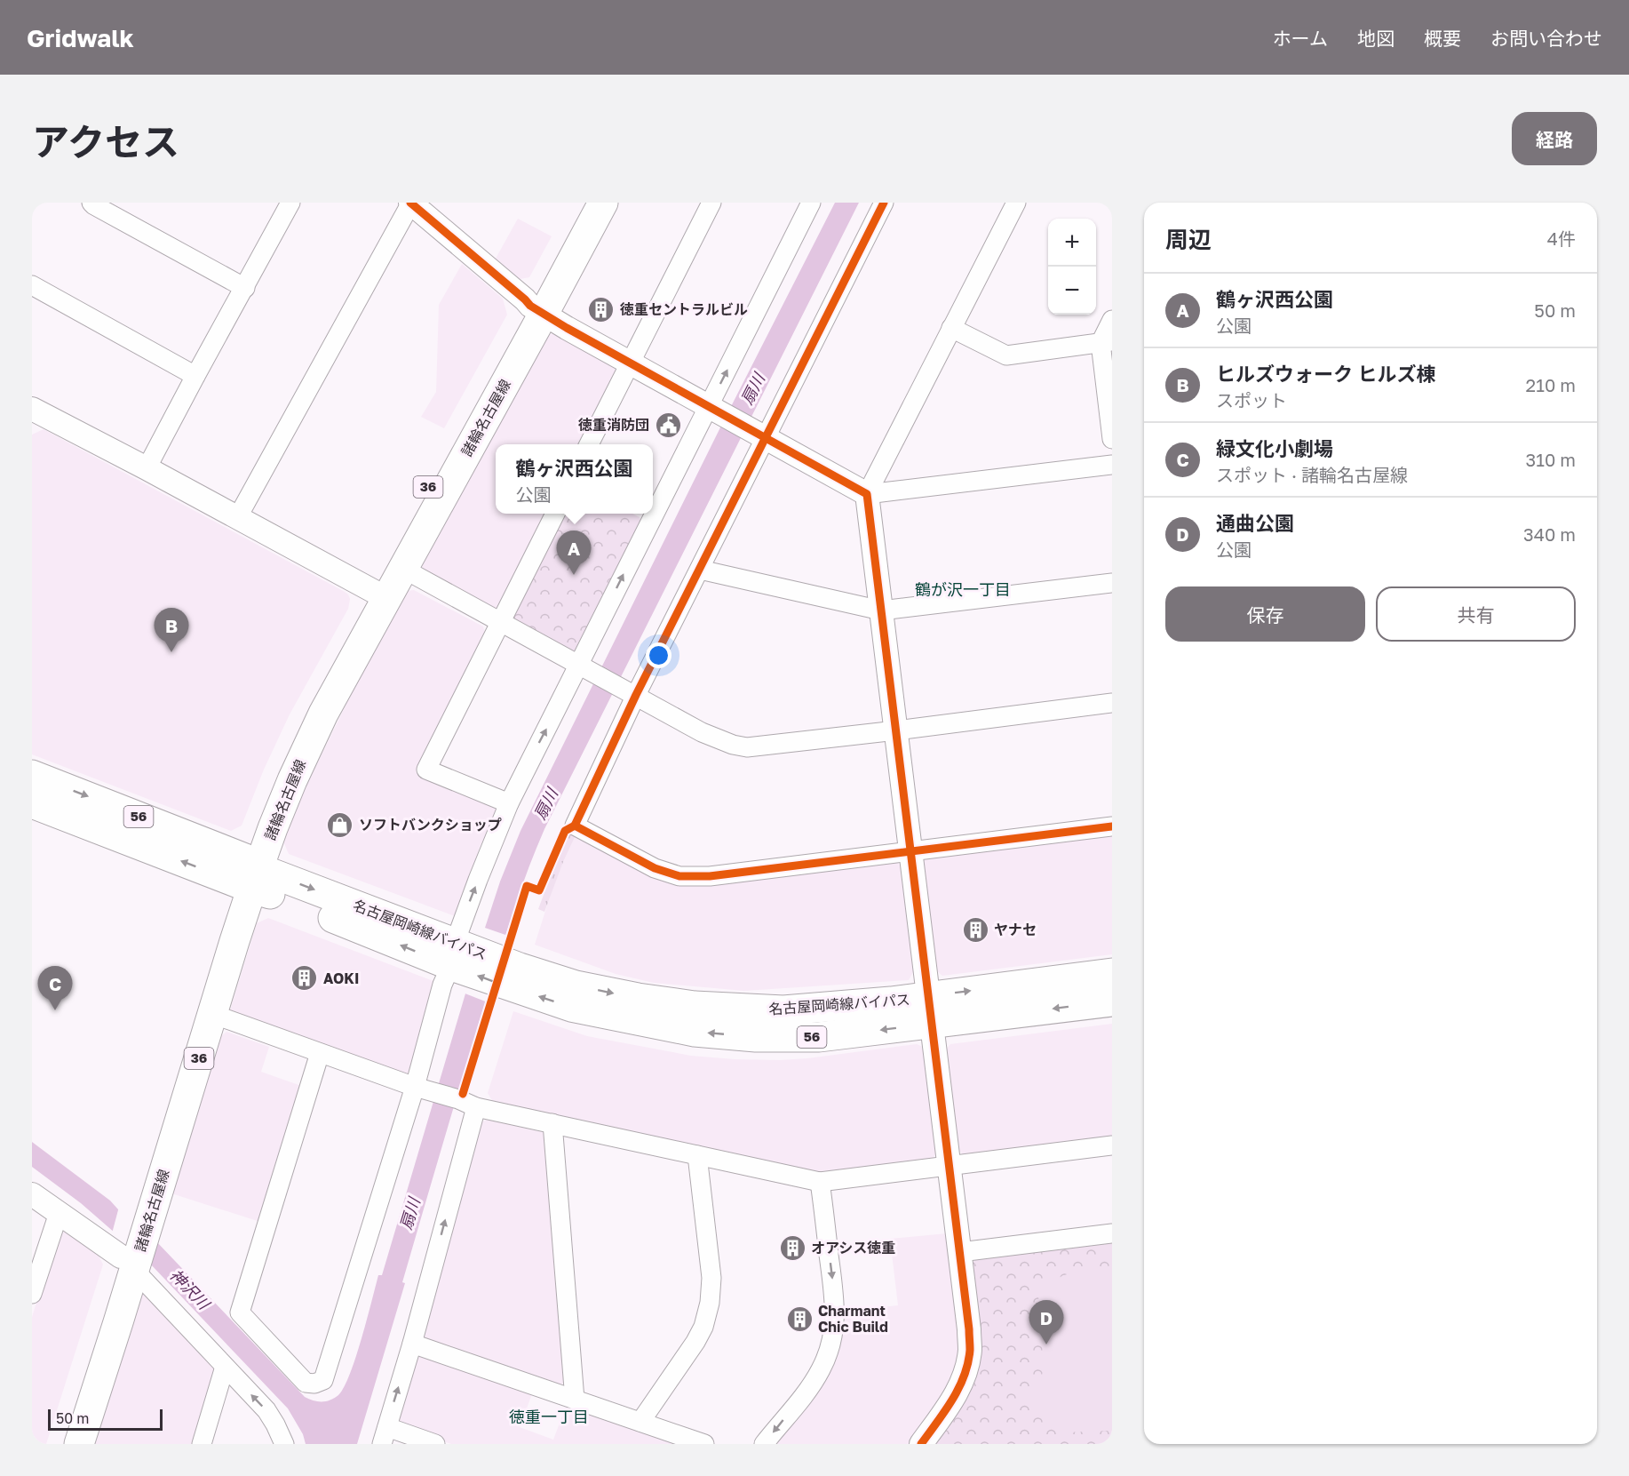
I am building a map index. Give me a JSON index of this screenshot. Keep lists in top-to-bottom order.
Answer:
{
  "streets": {
    "main road": [
      "諸輪名古屋線",
      "36",
      "56",
      "名古屋岡崎線バイパス"
    ]
  },
  "crossings": [
    ["諸輪名古屋線", "名古屋岡崎線バイパス"]
  ],
  "districts": ["鶴が沢一丁目", "徳重一丁目"],
  "water": ["扇川", "神沢川"],
  "places": {
    "building": [
      "徳重セントラルビル",
      "ヤナセ",
      "AOKI",
      "オアシス徳重",
      "Charmant Chic Build"
    ],
    "public building": ["徳重消防団"],
    "shop": ["ソフトバンクショップ"]
  },
  "scale_bar": "50 m",
  "page": {
    "header": "Gridwalk",
    "nav": [
      "ホーム",
      "地図",
      "概要",
      "お問い合わせ"
    ],
    "title": "アクセス",
    "buttons": [
      "経路",
      ["保存", "共有"]
    ],
    "heading": ["周辺", "4件"],
    "map_buttons": ["+", "−"],
    "list": [
      {
        "mark": "A",
        "name": "鶴ヶ沢西公園",
        "note": "公園",
        "value": "50 m"
      },
      {
        "mark": "B",
        "name": "ヒルズウォーク ヒルズ棟",
        "note": "スポット",
        "value": "210 m"
      },
      {
        "mark": "C",
        "name": "緑文化小劇場",
        "note": "スポット · 諸輪名古屋線",
        "value": "310 m"
      },
      {
        "mark": "D",
        "name": "通曲公園",
        "note": "公園",
        "value": "340 m"
      }
    ],
    "popup": ["鶴ヶ沢西公園", "公園"],
    "pins": [
      "A",
      "B",
      "C",
      "D"
    ],
    "scale": "50 m"
  }
}
